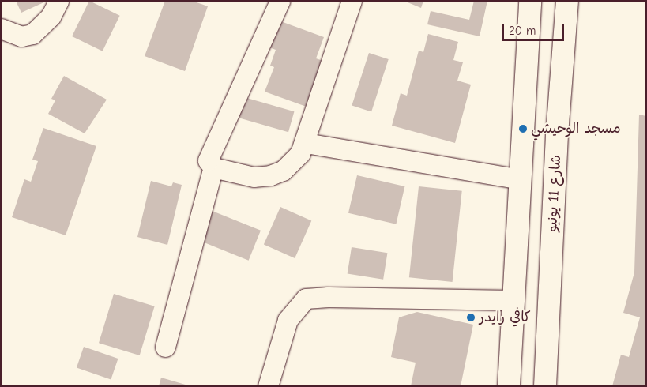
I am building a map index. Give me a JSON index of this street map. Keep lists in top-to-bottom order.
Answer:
{
  "streets": {
    "highway": ["شارع 11 يونيو"]
  },
  "places": ["مسجد الوحيشي", "كافي رايدر"],
  "scale_bar": "20 m"
}
